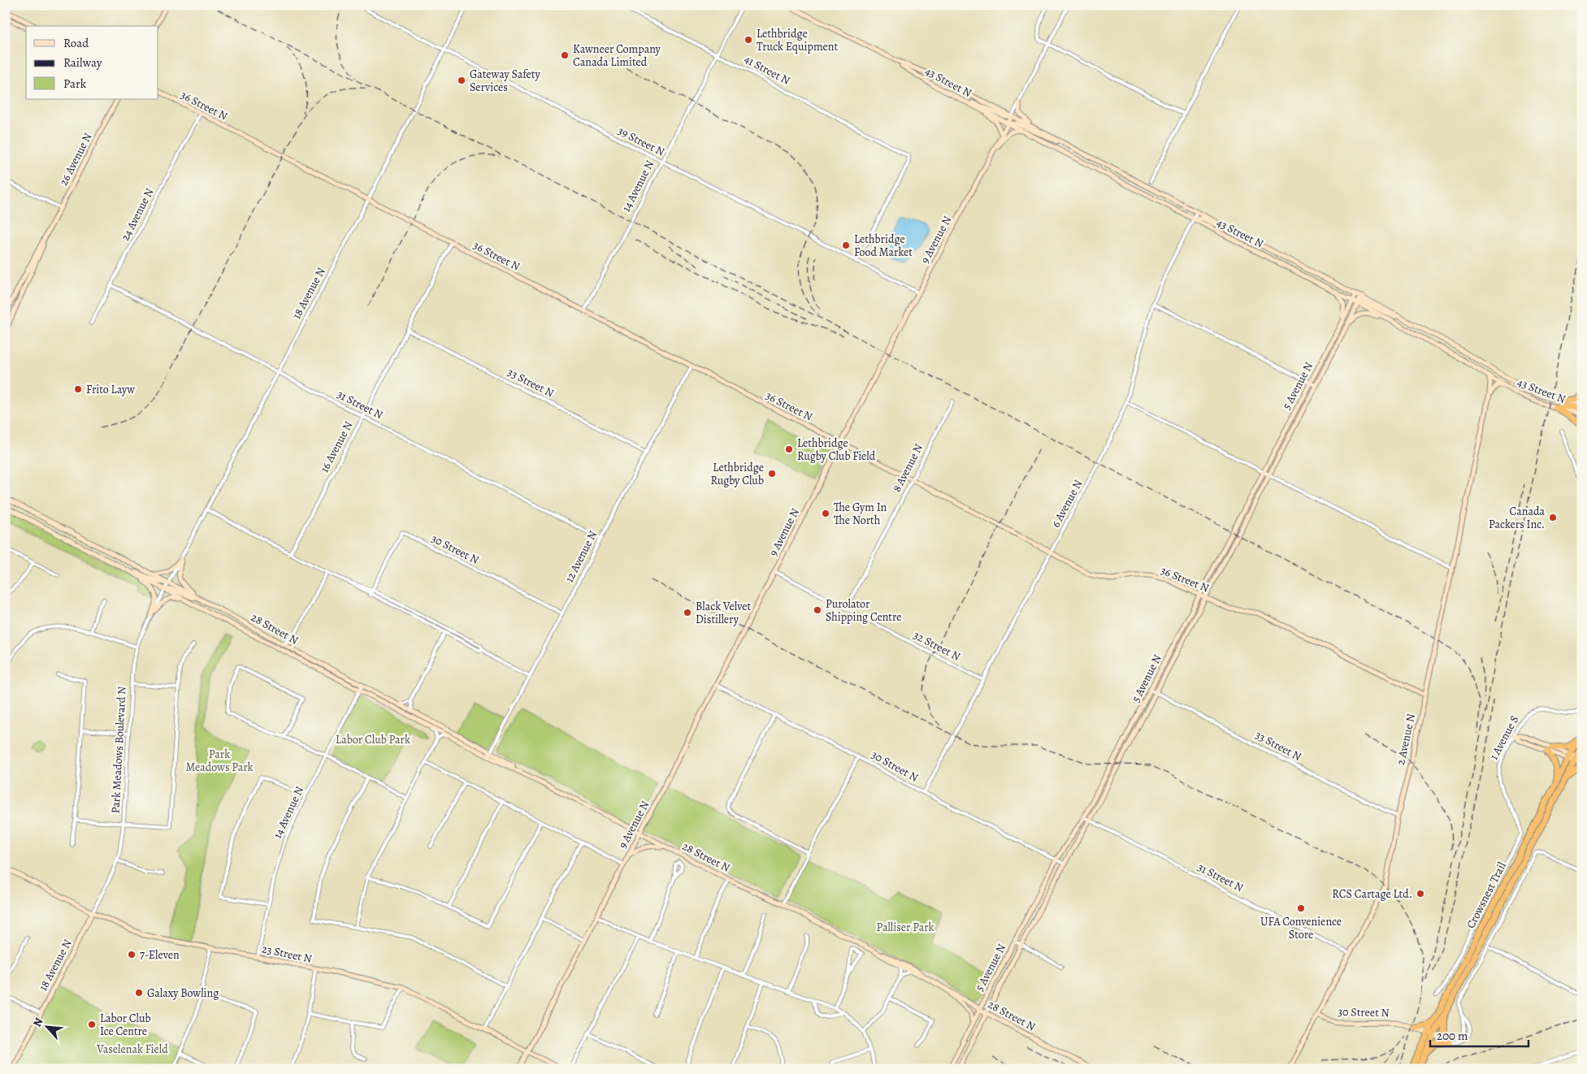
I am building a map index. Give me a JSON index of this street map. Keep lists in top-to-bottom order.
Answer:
{
  "streets": {
    "highway": ["Crowsnest Trail"],
    "main road": [
      "43 Street N",
      "36 Street N",
      "26 Avenue N",
      "9 Avenue N",
      "18 Avenue N",
      "5 Avenue N",
      "30 Street N",
      "28 Street N",
      "2 Avenue N",
      "23 Street N"
    ],
    "street": [
      "41 Street N",
      "39 Street N",
      "14 Avenue N",
      "24 Avenue N",
      "33 Street N",
      "31 Street N",
      "16 Avenue N",
      "8 Avenue N",
      "6 Avenue N",
      "12 Avenue N",
      "32 Street N",
      "1 Avenue S",
      "Park Meadows Boulevard N"
    ]
  },
  "crossings": [
    ["41 Street N", "39 Street N"],
    ["41 Street N", "14 Avenue N"],
    ["43 Street N", "9 Avenue N"],
    ["43 Street N", "5 Avenue N"],
    ["43 Street N", "6 Avenue N"],
    ["43 Street N", "2 Avenue N"],
    ["36 Street N", "14 Avenue N"],
    ["36 Street N", "24 Avenue N"],
    ["36 Street N", "9 Avenue N"],
    ["36 Street N", "18 Avenue N"],
    ["36 Street N", "5 Avenue N"],
    ["36 Street N", "16 Avenue N"],
    ["36 Street N", "8 Avenue N"],
    ["36 Street N", "6 Avenue N"],
    ["36 Street N", "12 Avenue N"],
    ["36 Street N", "2 Avenue N"],
    ["39 Street N", "14 Avenue N"],
    ["39 Street N", "9 Avenue N"],
    ["39 Street N", "18 Avenue N"],
    ["14 Avenue N", "28 Street N"],
    ["14 Avenue N", "23 Street N"],
    ["24 Avenue N", "31 Street N"],
    ["9 Avenue N", "30 Street N"],
    ["9 Avenue N", "28 Street N"],
    ["9 Avenue N", "32 Street N"],
    ["9 Avenue N", "23 Street N"],
    ["18 Avenue N", "31 Street N"],
    ["18 Avenue N", "28 Street N"],
    ["18 Avenue N", "Park Meadows Boulevard N"],
    ["18 Avenue N", "23 Street N"],
    ["33 Street N", "5 Avenue N"],
    ["33 Street N", "16 Avenue N"],
    ["33 Street N", "12 Avenue N"],
    ["33 Street N", "2 Avenue N"],
    ["5 Avenue N", "31 Street N"],
    ["5 Avenue N", "30 Street N"],
    ["5 Avenue N", "28 Street N"],
    ["31 Street N", "16 Avenue N"],
    ["31 Street N", "12 Avenue N"],
    ["31 Street N", "2 Avenue N"],
    ["8 Avenue N", "32 Street N"],
    ["6 Avenue N", "30 Street N"],
    ["6 Avenue N", "32 Street N"],
    ["30 Street N", "12 Avenue N"],
    ["30 Street N", "2 Avenue N"],
    ["30 Street N", "Crowsnest Trail"],
    ["12 Avenue N", "28 Street N"],
    ["28 Street N", "Park Meadows Boulevard N"],
    ["Park Meadows Boulevard N", "23 Street N"]
  ],
  "parks": [
    "Labor Club Park",
    "Park Meadows Park",
    "Palliser Park",
    "Vaselenak Field"
  ],
  "places": [
    "Lethbridge Truck Equipment",
    "Kawneer Company Canada Limited",
    "Gateway Safety Services",
    "Lethbridge Food Market",
    "Frito Layw",
    "Lethbridge Rugby Club Field",
    "Lethbridge Rugby Club",
    "The Gym In The North",
    "Canada Packers Inc.",
    "Purolator Shipping Centre",
    "Black Velvet Distillery",
    "RCS Cartage Ltd.",
    "UFA Convenience Store",
    "7-Eleven",
    "Galaxy Bowling",
    "Labor Club Ice Centre"
  ],
  "legend": ["Road", "Railway", "Park"],
  "scale_bar": "200 m",
  "north": "top left"
}
